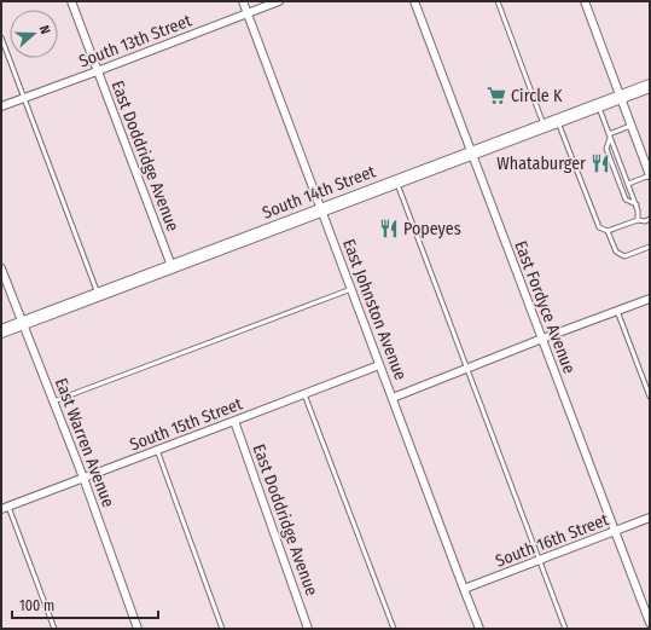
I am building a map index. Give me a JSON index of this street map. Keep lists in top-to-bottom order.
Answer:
{
  "streets": {
    "main road": ["South 14th Street"],
    "street": [
      "South 13th Street",
      "East Doddridge Avenue",
      "East Fordyce Avenue",
      "East Johnston Avenue",
      "South 15th Street",
      "East Warren Avenue",
      "South 16th Street"
    ]
  },
  "crossings": [
    ["South 13th Street", "East Doddridge Avenue"],
    ["South 13th Street", "East Johnston Avenue"],
    ["East Doddridge Avenue", "South 14th Street"],
    ["East Doddridge Avenue", "South 15th Street"],
    ["South 14th Street", "East Fordyce Avenue"],
    ["South 14th Street", "East Johnston Avenue"],
    ["South 14th Street", "East Warren Avenue"],
    ["East Fordyce Avenue", "South 16th Street"],
    ["East Johnston Avenue", "South 15th Street"],
    ["East Johnston Avenue", "South 16th Street"],
    ["South 15th Street", "East Warren Avenue"]
  ],
  "places": {
    "supermarket": ["Circle K"],
    "restaurant": ["Whataburger", "Popeyes"]
  },
  "scale_bar": "100 m",
  "north": "right"
}
